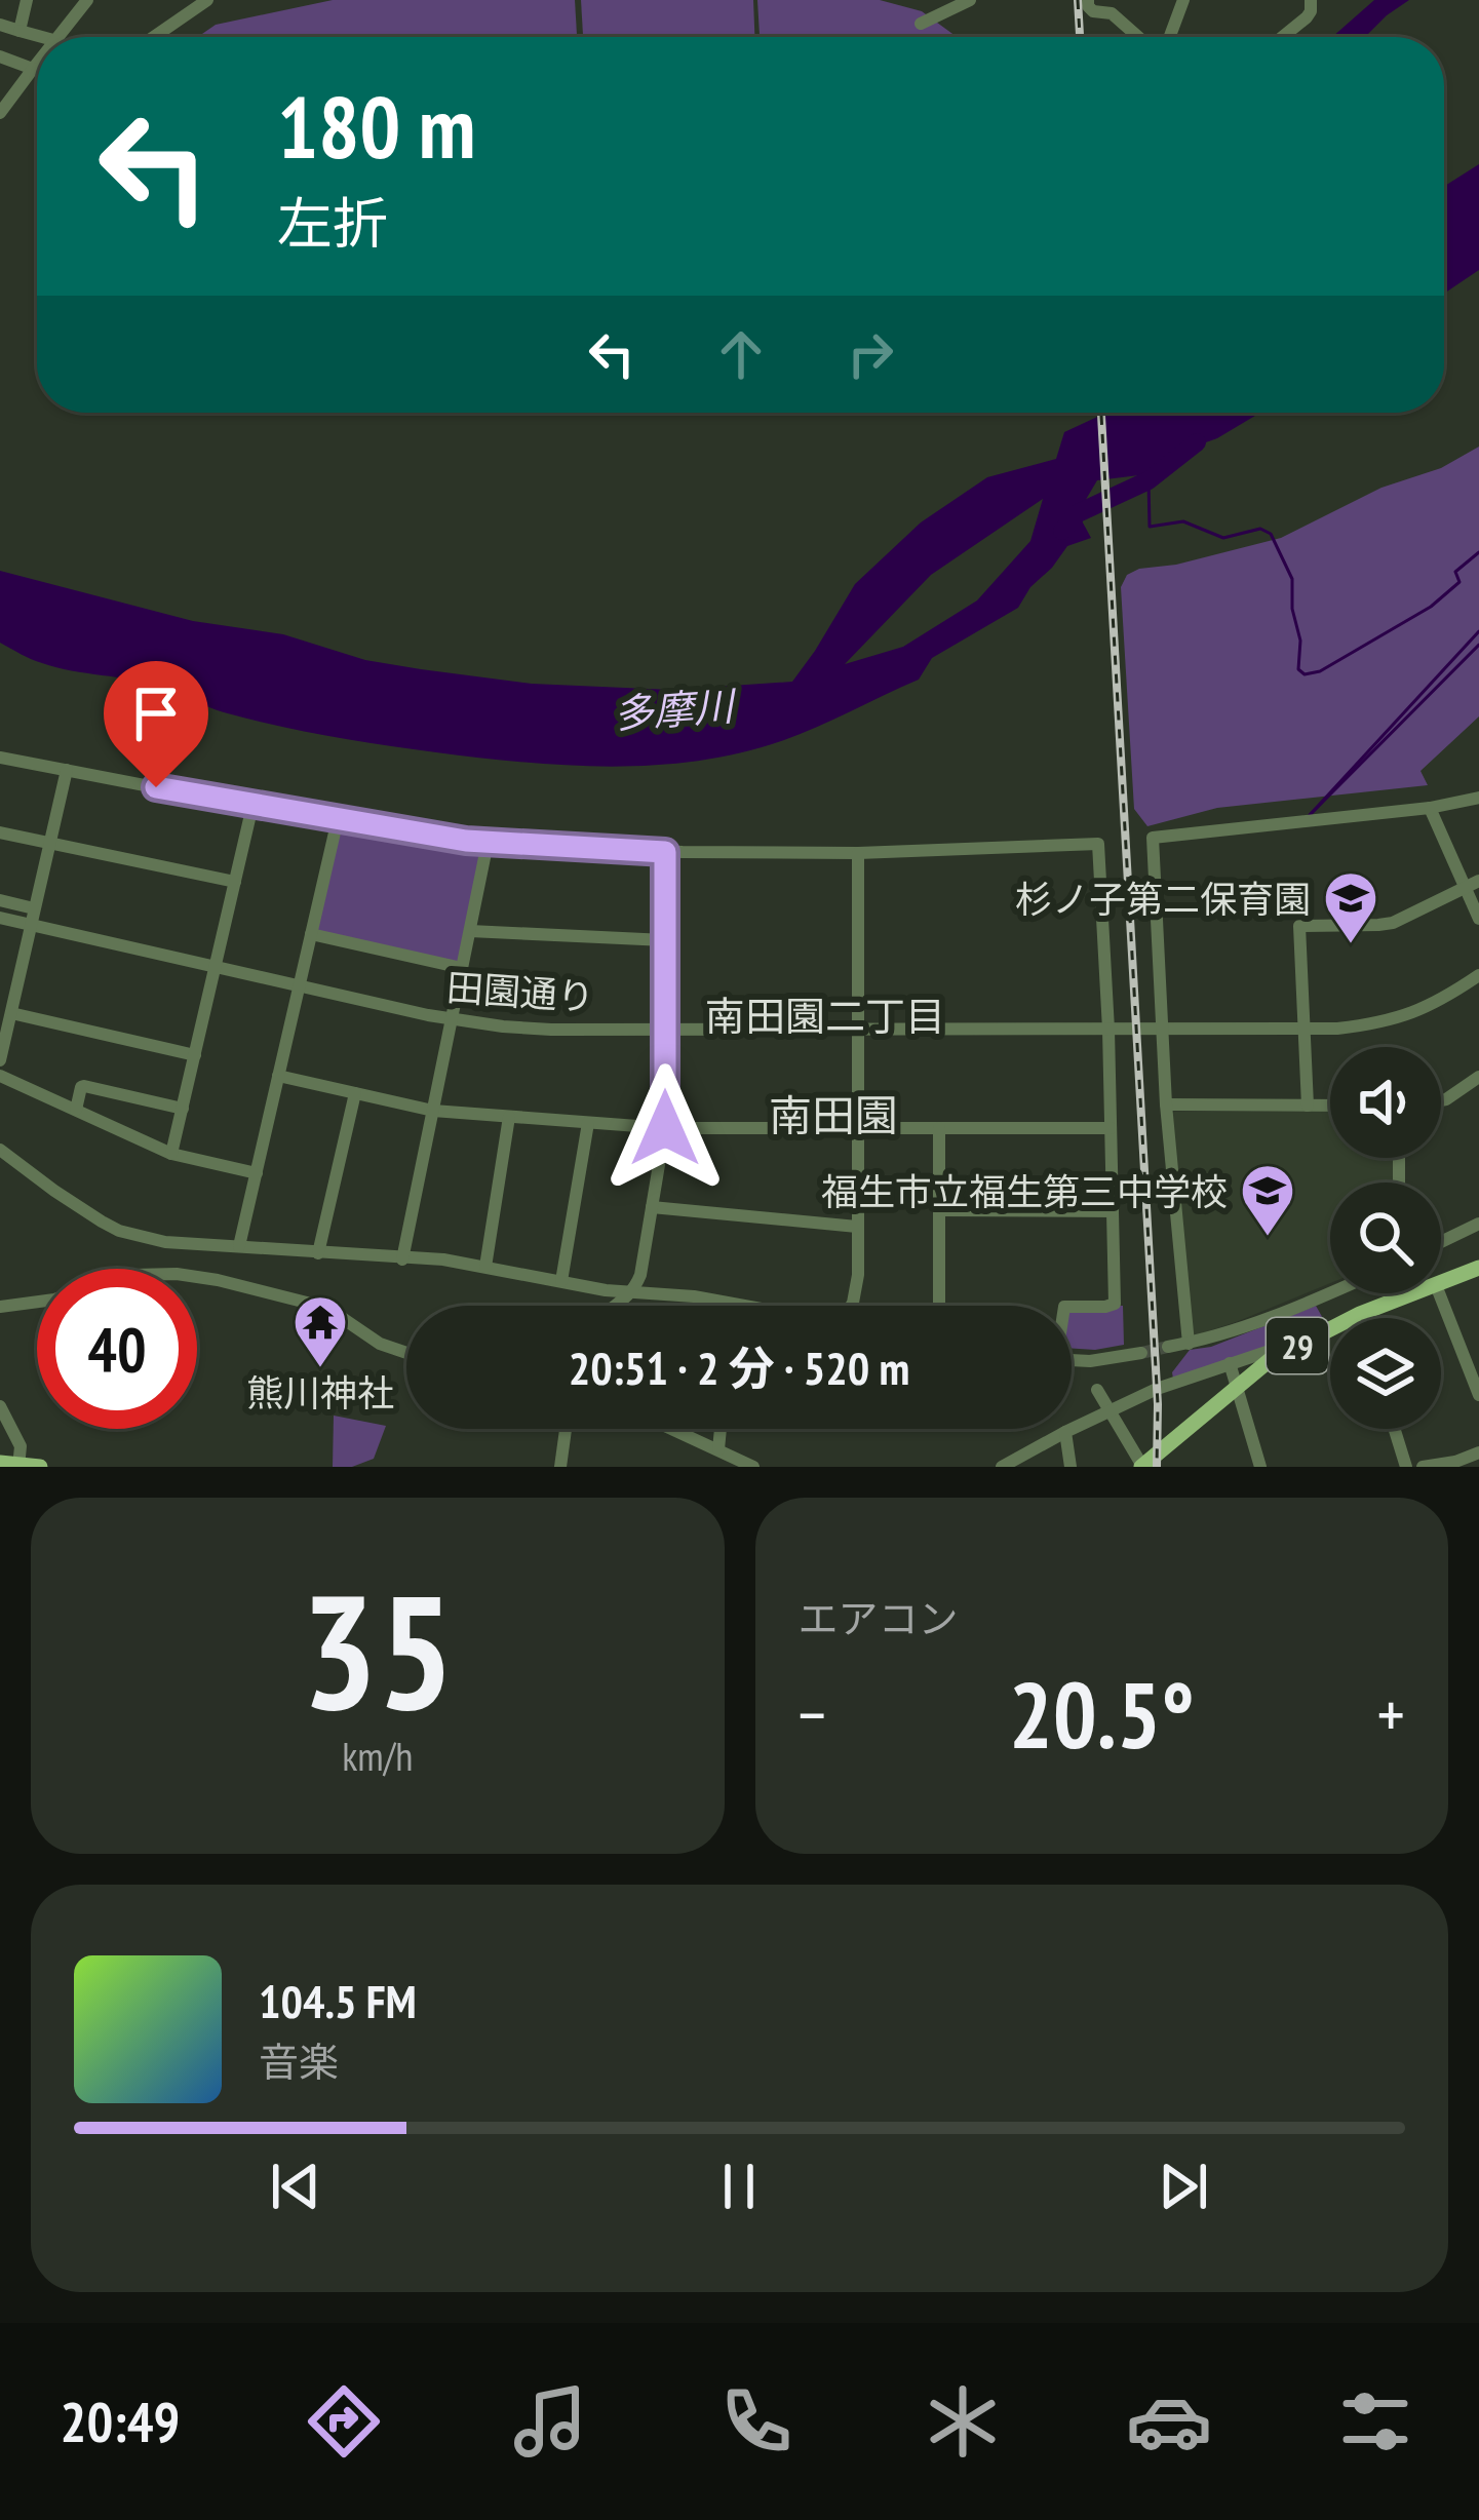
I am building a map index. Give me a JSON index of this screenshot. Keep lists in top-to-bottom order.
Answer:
{
  "streets": {
    "main road": ["29"],
    "street": ["田園通り"]
  },
  "districts": ["南田園二丁目", "南田園"],
  "water": ["多摩川"],
  "places": {
    "school or university": ["杉ノ子第二保育園", "福生市立福生第三中学校"],
    "temple": ["熊川神社"]
  },
  "page": {
    "turn": ["180 m", "左折"],
    "limit": "40",
    "trip": "20:51 · 2 分 · 520 m",
    "tile": [
      ["35", "km/h"],
      "エアコン"
    ],
    "heat": ["−", "20.5°", "+"],
    "song": ["104.5 FM", "音楽"],
    "tabs": "20:49"
  }
}
